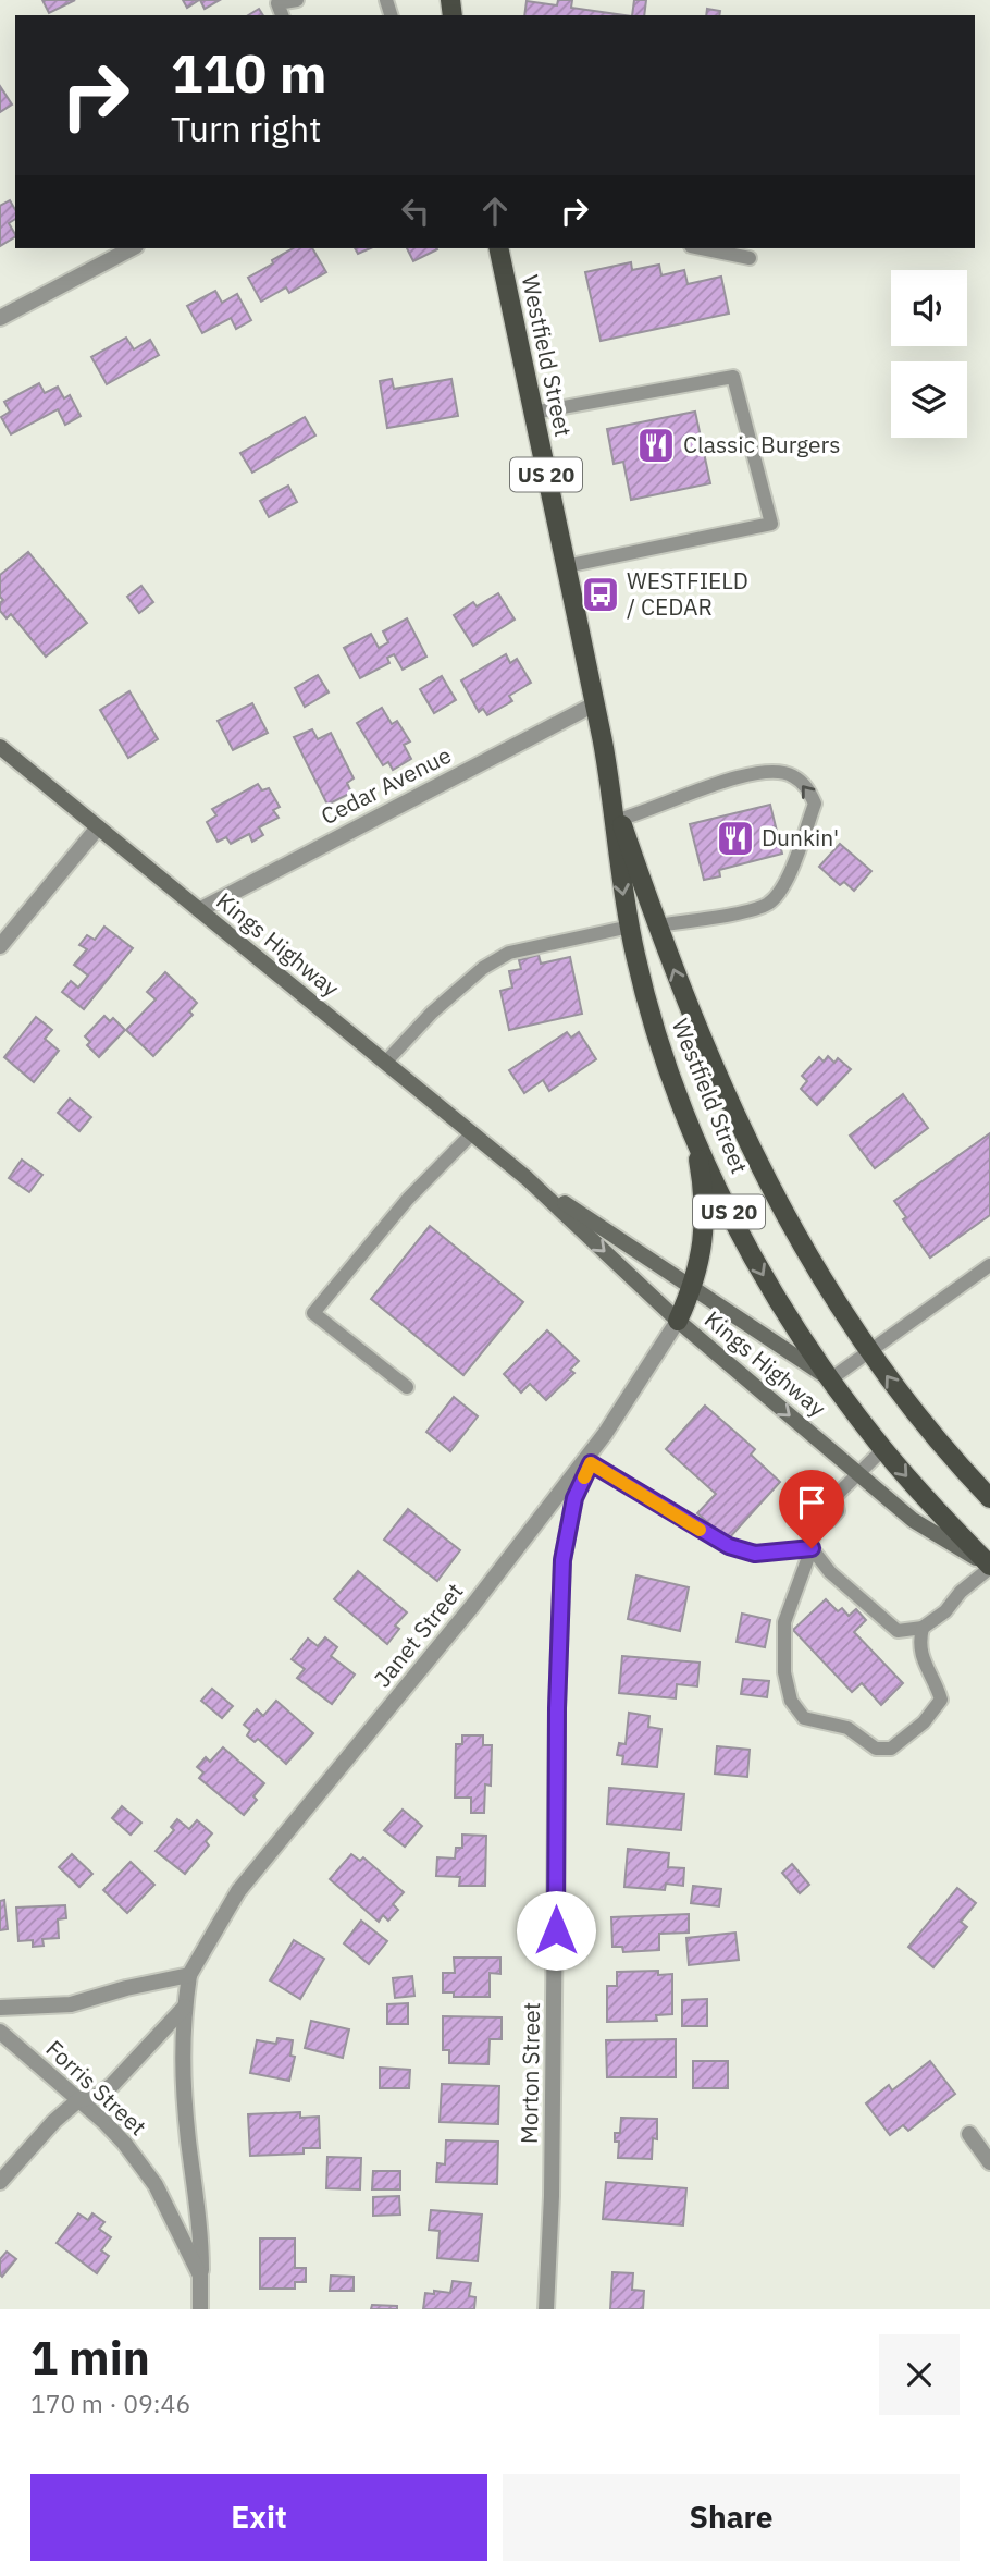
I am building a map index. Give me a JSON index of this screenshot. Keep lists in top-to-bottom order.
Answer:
{
  "streets": {
    "main road": ["Westfield Street", "US 20", "Kings Highway"],
    "street": [
      "Cedar Avenue",
      "Janet Street",
      "Morton Street",
      "Forris Street"
    ]
  },
  "crossings": [
    ["Westfield Street", "Cedar Avenue"],
    ["Westfield Street", "Kings Highway"],
    ["Cedar Avenue", "Kings Highway"],
    ["Kings Highway", "Janet Street"],
    ["Janet Street", "Morton Street"],
    ["Janet Street", "Forris Street"]
  ],
  "places": {
    "restaurant": ["Classic Burgers", "Dunkin'"],
    "bus stop": ["WESTFIELD / CEDAR"]
  },
  "page": {
    "turn": ["110 m", "Turn right"],
    "heading": ["1 min", "170 m · 09:46"],
    "buttons": ["Exit", "Share"]
  }
}
